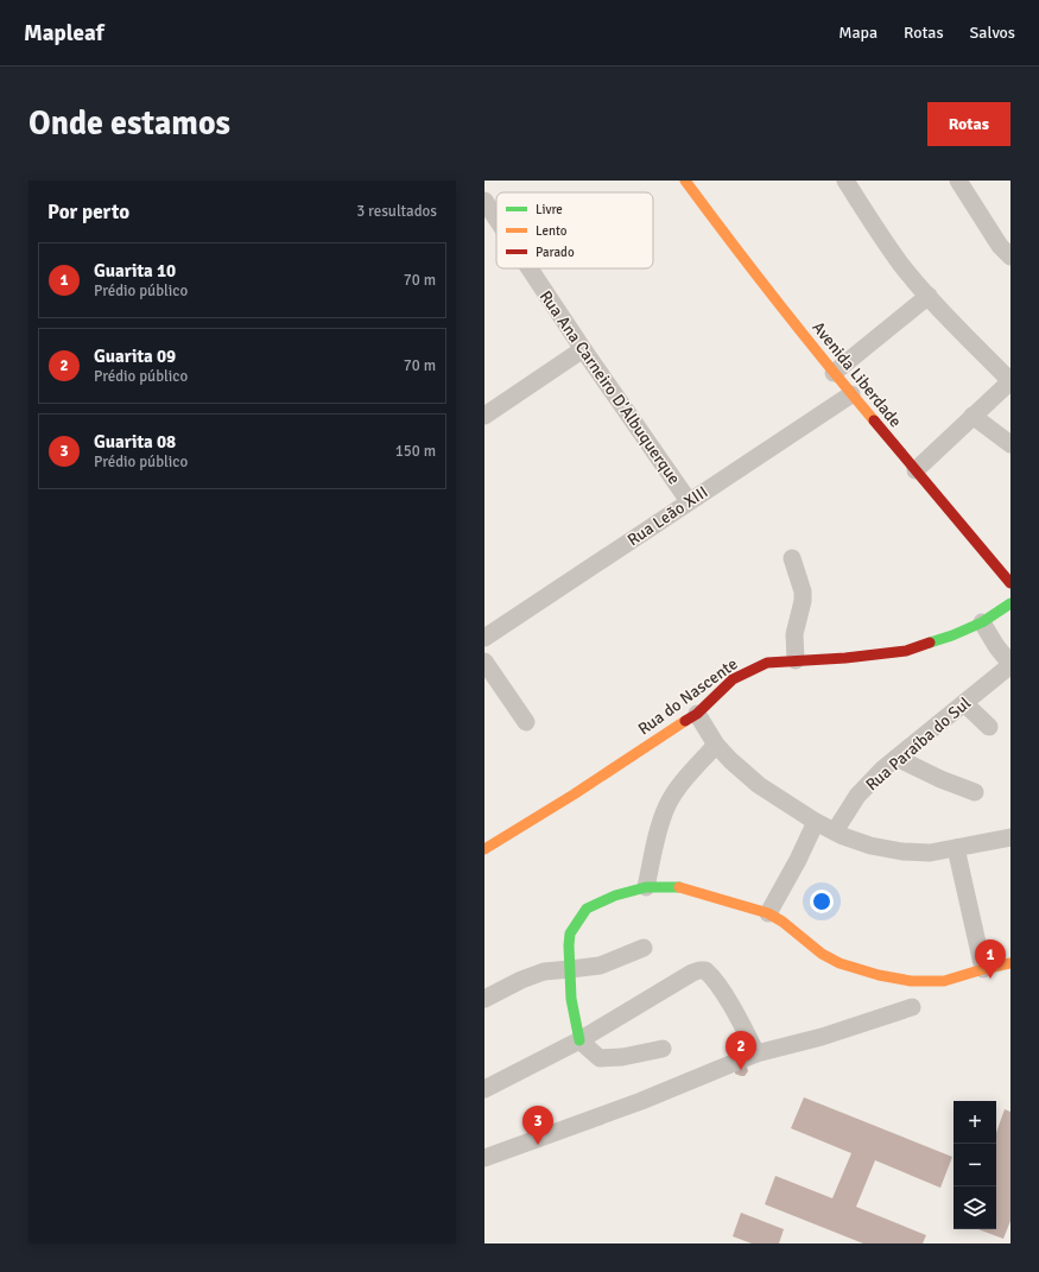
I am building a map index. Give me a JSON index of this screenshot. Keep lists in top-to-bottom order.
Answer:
{
  "streets": {
    "street": [
      "Avenida Liberdade",
      "Rua Ana Carneiro D'Albuquerque",
      "Rua Leão XIII",
      "Rua do Nascente",
      "Rua Paraíba do Sul"
    ]
  },
  "crossings": [
    ["Avenida Liberdade", "Rua Leão XIII"],
    ["Rua Ana Carneiro D'Albuquerque", "Rua Leão XIII"]
  ],
  "legend": ["Livre", "Lento", "Parado"],
  "page": {
    "header": "Mapleaf",
    "nav": ["Mapa", "Rotas", "Salvos"],
    "buttons": "Rotas",
    "title": "Onde estamos",
    "heading": ["Por perto", "3 resultados"],
    "list": [
      {
        "mark": "1",
        "name": "Guarita 10",
        "note": "Prédio público",
        "value": "70 m"
      },
      {
        "mark": "2",
        "name": "Guarita 09",
        "note": "Prédio público",
        "value": "70 m"
      },
      {
        "mark": "3",
        "name": "Guarita 08",
        "note": "Prédio público",
        "value": "150 m"
      }
    ],
    "pins": ["1", "2", "3"],
    "map_buttons": ["+", "−"]
  }
}
